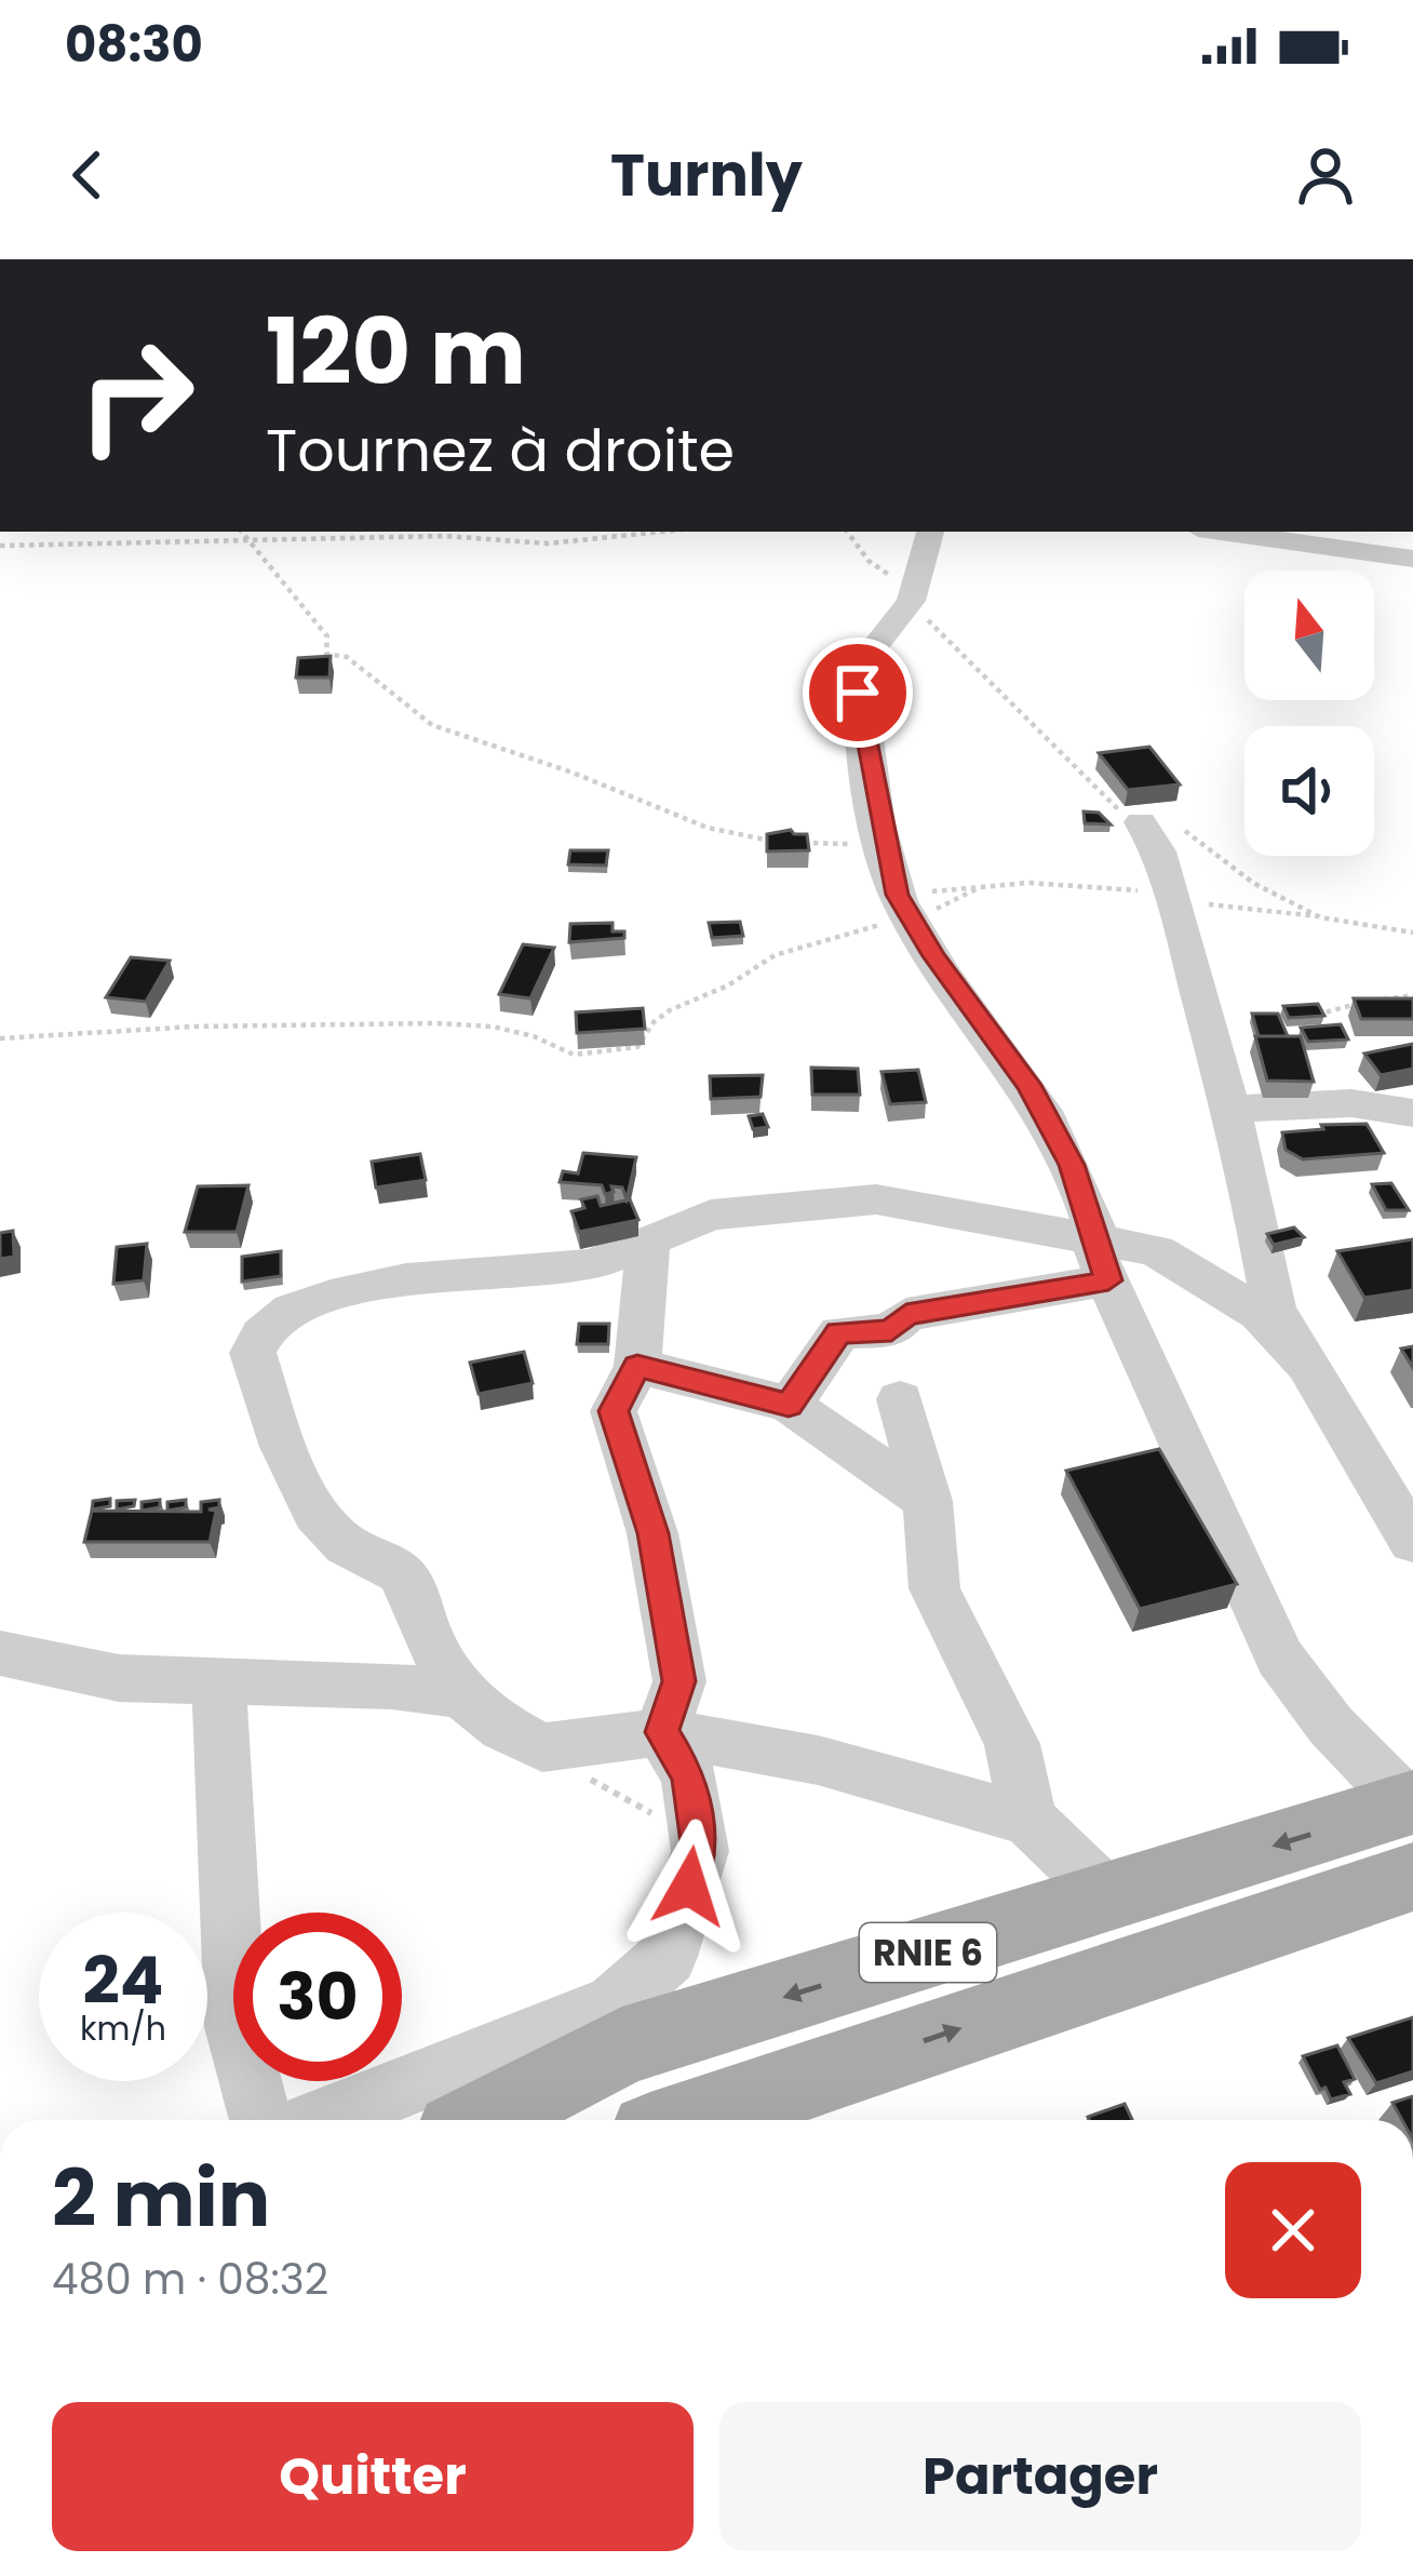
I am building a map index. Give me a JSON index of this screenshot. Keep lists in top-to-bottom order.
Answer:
{
  "streets": {
    "main road": ["RNIE 6"]
  },
  "north": "top",
  "page": {
    "status": "08:30",
    "header": "Turnly",
    "turn": ["120 m", "Tournez à droite"],
    "speed": "24 km/h",
    "limit": "30",
    "heading": ["2 min", "480 m · 08:32"],
    "buttons": ["Quitter", "Partager"]
  }
}
